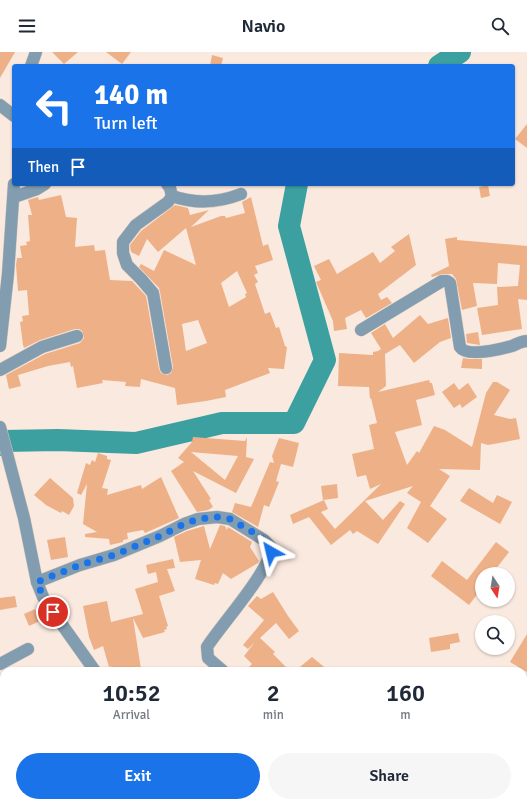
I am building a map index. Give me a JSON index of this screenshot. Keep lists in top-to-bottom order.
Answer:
{
  "north": "bottom",
  "page": {
    "header": "Navio",
    "turn": ["140 m", "Turn left"],
    "then": "Then",
    "eta": [
      "10:52",
      "Arrival",
      "2",
      "min",
      "160",
      "m"
    ],
    "buttons": ["Exit", "Share"]
  }
}
